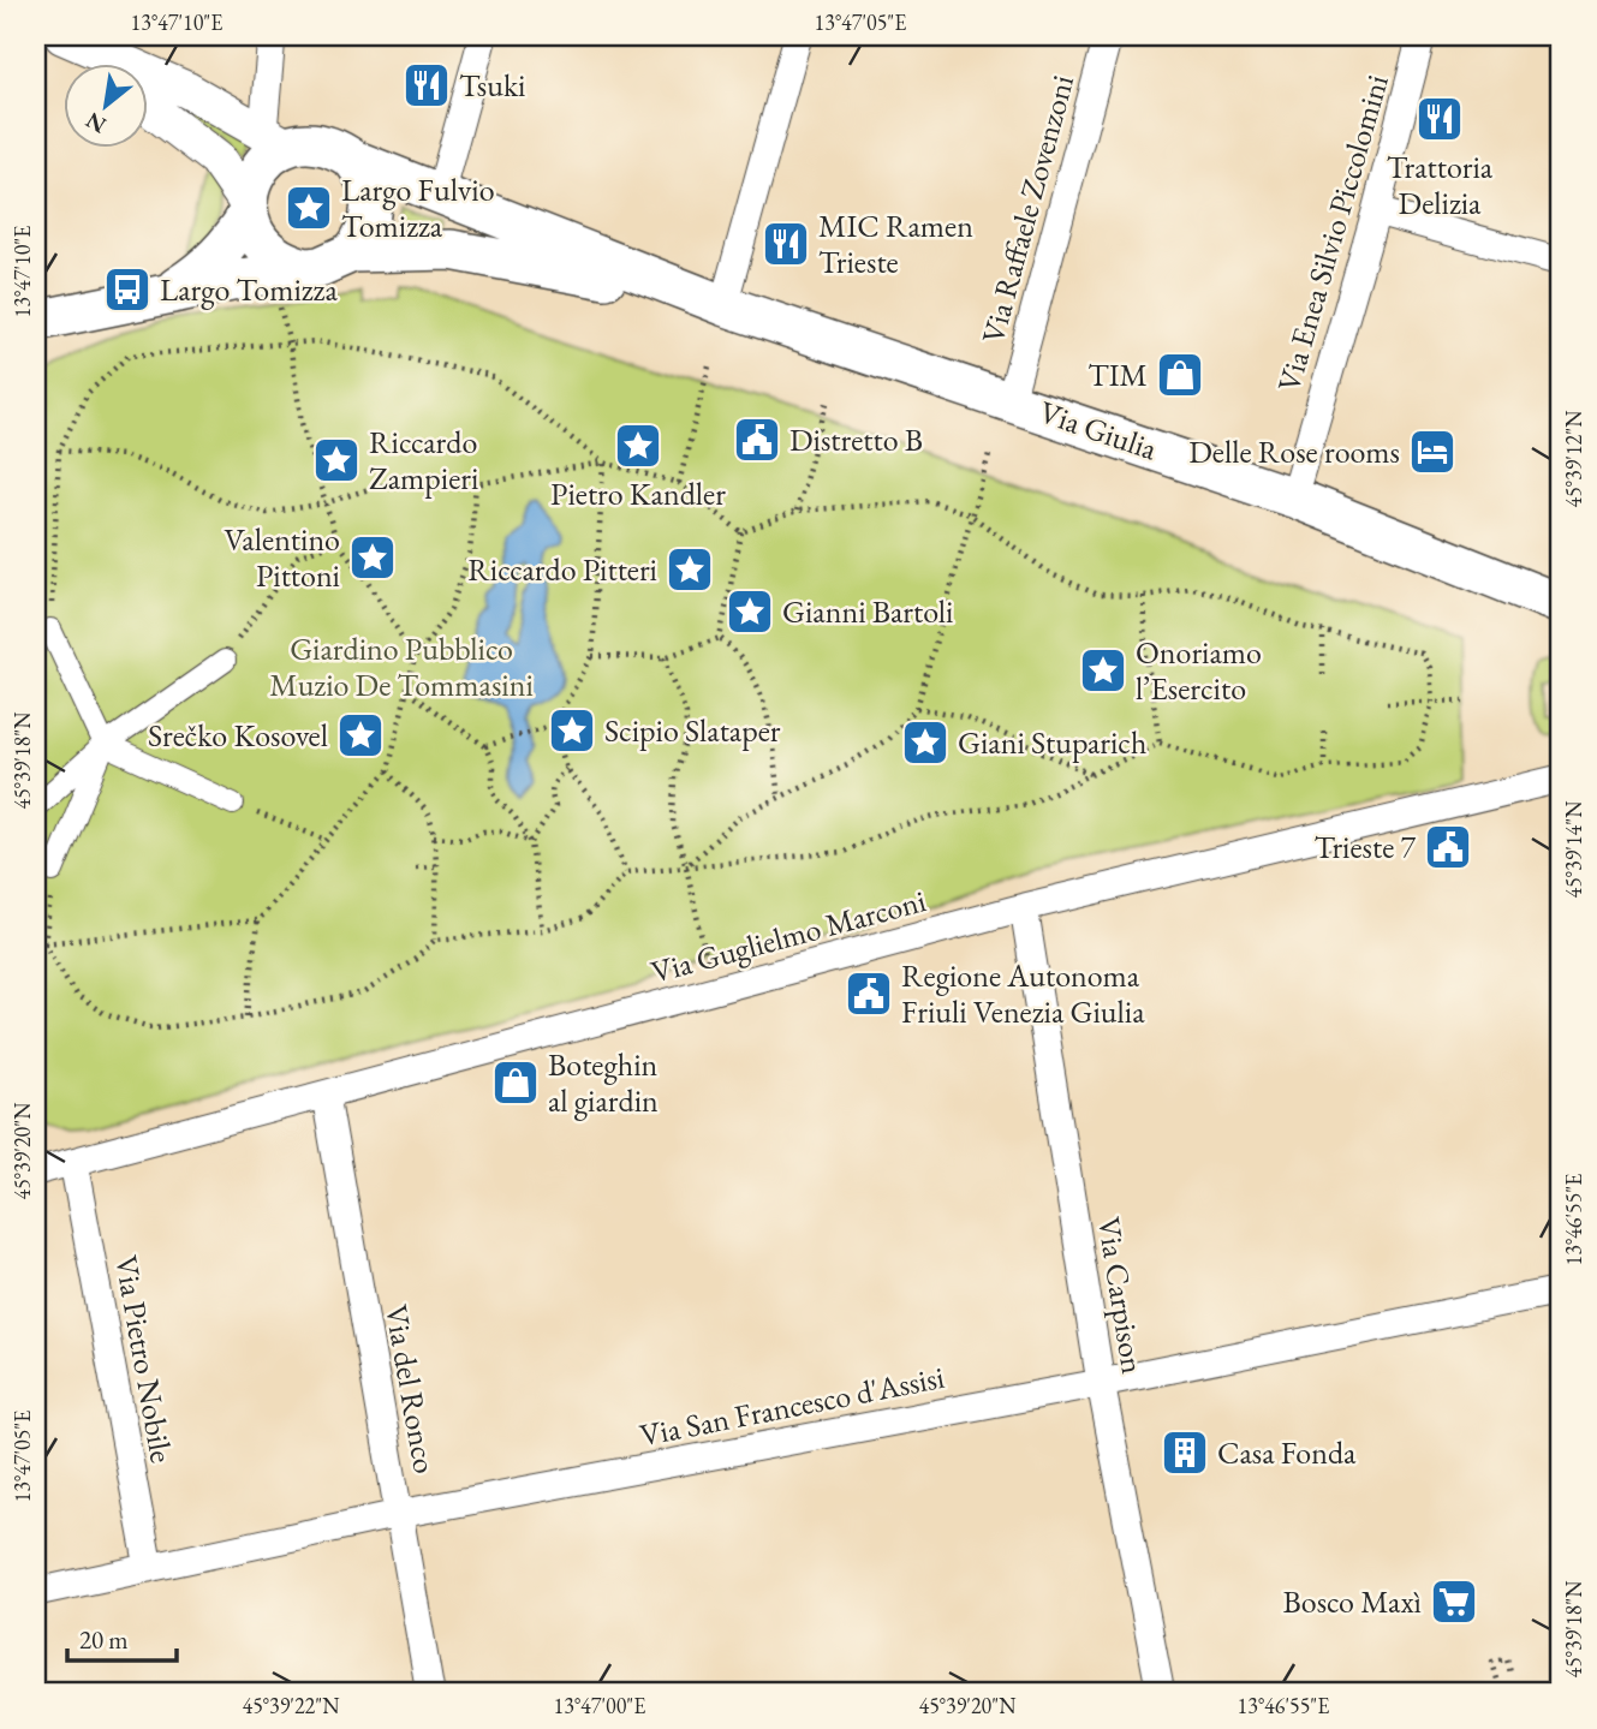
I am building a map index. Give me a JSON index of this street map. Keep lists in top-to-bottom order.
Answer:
{
  "streets": {
    "main road": ["Via Giulia"],
    "street": [
      "Via Raffaele Zovenzoni",
      "Via Enea Silvio Piccolomini",
      "Via Guglielmo Marconi",
      "Via Carpison",
      "Via Pietro Nobile",
      "Via del Ronco",
      "Via San Francesco d'Assisi"
    ]
  },
  "crossings": [
    ["Via Raffaele Zovenzoni", "Via Giulia"],
    ["Via Enea Silvio Piccolomini", "Via Giulia"],
    ["Via Guglielmo Marconi", "Via Carpison"],
    ["Via Guglielmo Marconi", "Via Pietro Nobile"],
    ["Via Guglielmo Marconi", "Via del Ronco"],
    ["Via Carpison", "Via San Francesco d'Assisi"],
    ["Via Pietro Nobile", "Via San Francesco d'Assisi"],
    ["Via del Ronco", "Via San Francesco d'Assisi"]
  ],
  "parks": ["Giardino Pubblico Muzio De Tommasini"],
  "places": {
    "restaurant": ["Tsuki", "Trattoria Delizia", "MIC Ramen Trieste"],
    "place": [
      "Largo Fulvio Tomizza",
      "Pietro Kandler",
      "Riccardo Zampieri",
      "Valentino Pittoni",
      "Riccardo Pitteri",
      "Gianni Bartoli",
      "Onoriamo l’Esercito",
      "Scipio Slataper",
      "Srečko Kosovel",
      "Giani Stuparich"
    ],
    "bus stop": ["Largo Tomizza"],
    "shop": ["TIM", "Boteghin al giardin"],
    "public building": ["Distretto B", "Trieste 7", "Regione Autonoma Friuli Venezia Giulia"],
    "hotel": ["Delle Rose rooms"],
    "building": ["Casa Fonda"],
    "supermarket": ["Bosco Maxì"]
  },
  "scale_bar": "20 m",
  "north": "bottom left",
  "coordinates": [
    "13°47'10\"E",
    "13°47'05\"E",
    "45°39'12\"N",
    "45°39'18\"N",
    "45°39'14\"N",
    "45°39'20\"N",
    "13°46'55\"E",
    "45°39'22\"N",
    "13°47'00\"E"
  ]
}
